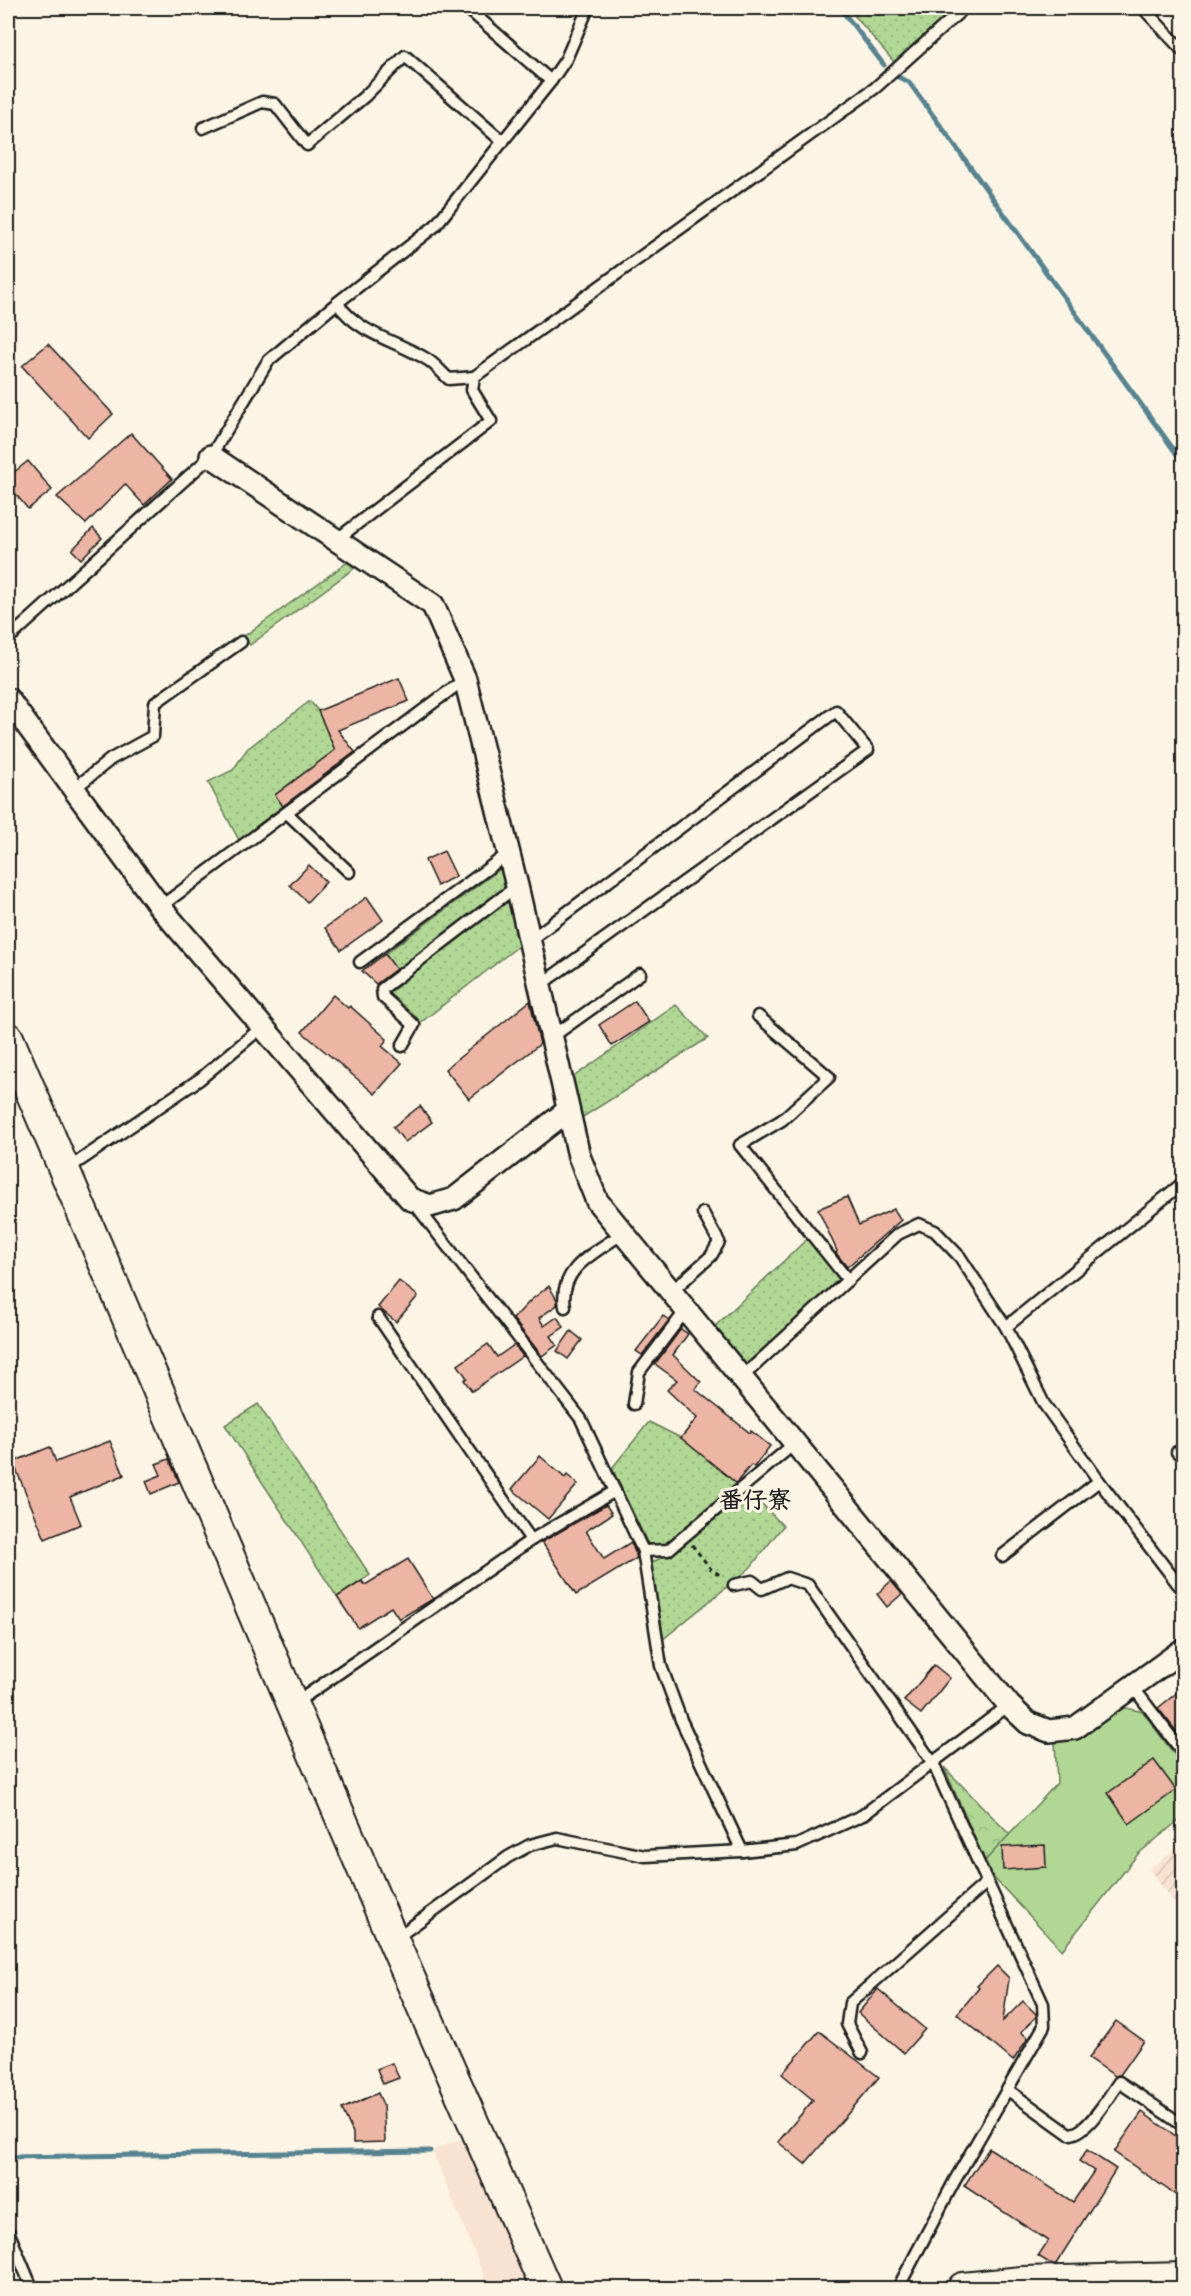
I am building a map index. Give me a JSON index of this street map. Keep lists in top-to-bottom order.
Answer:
{
  "districts": ["番仔寮"]
}
